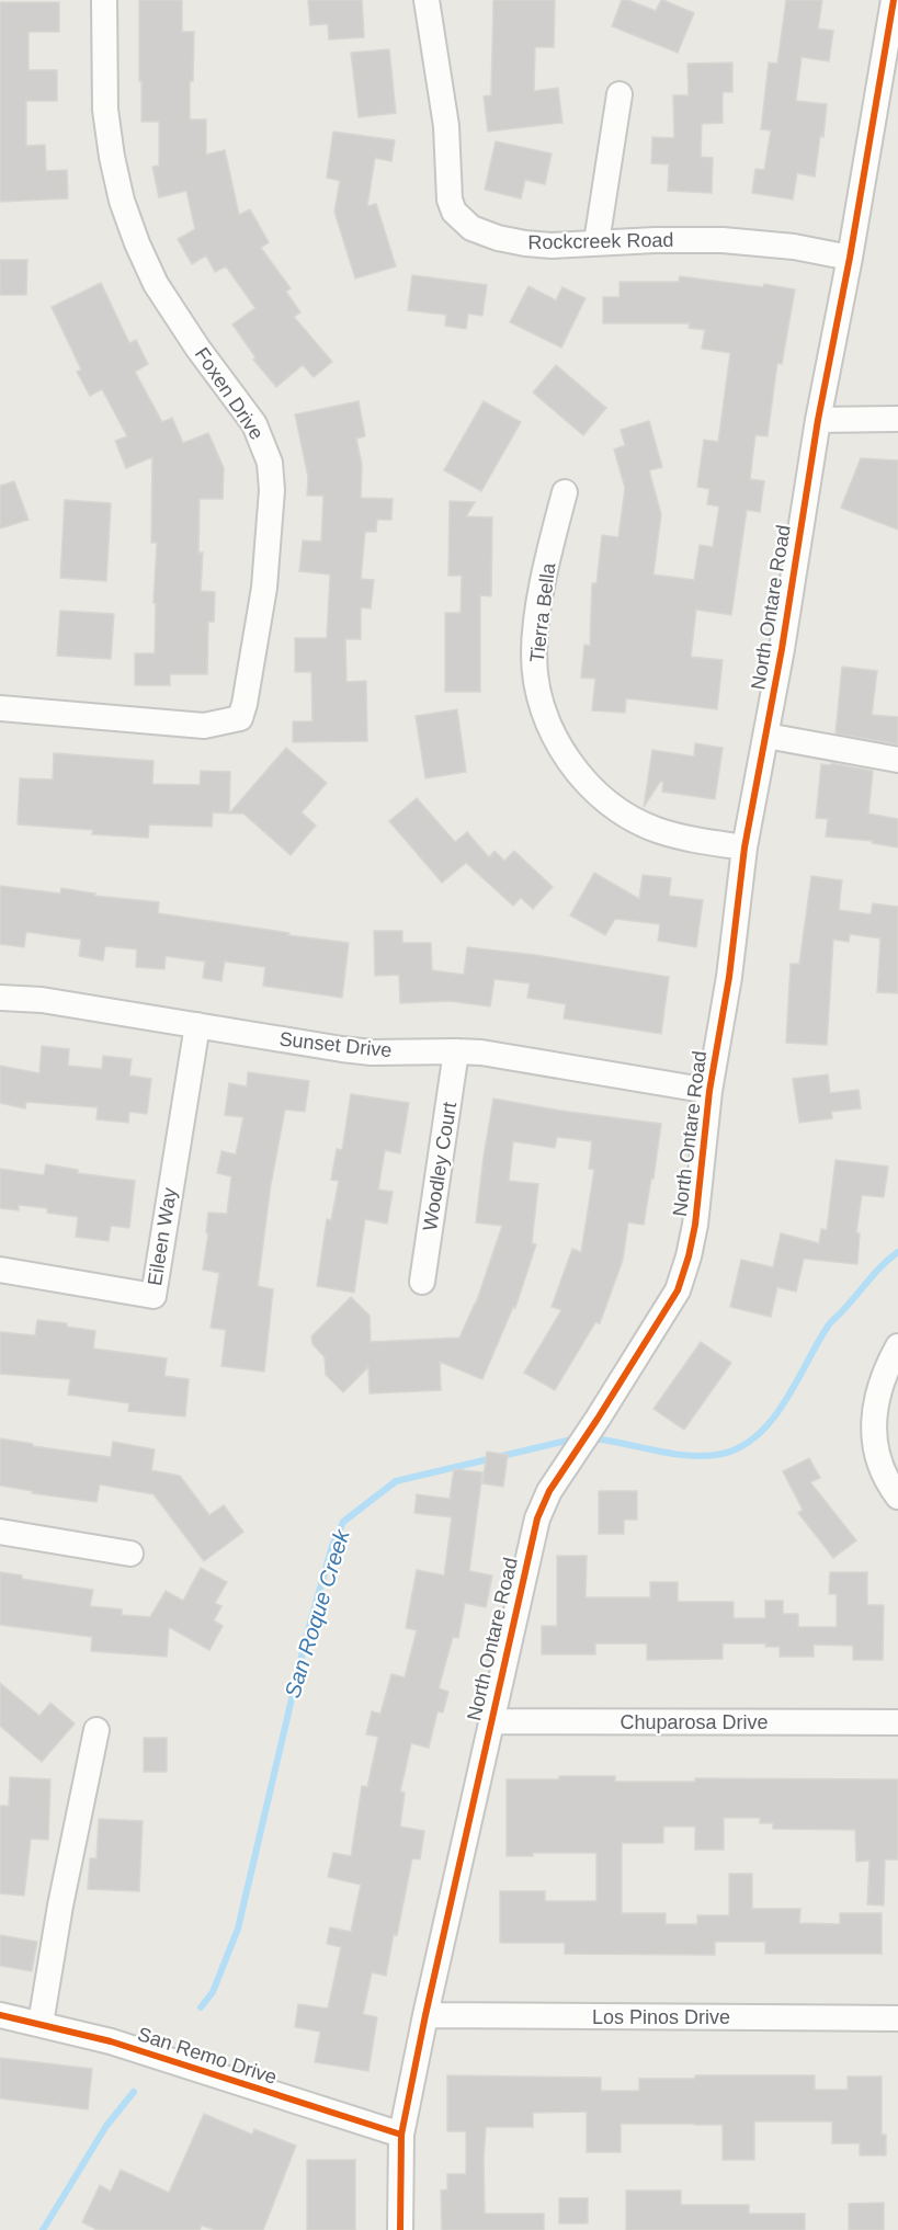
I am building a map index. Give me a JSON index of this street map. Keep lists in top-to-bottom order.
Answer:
{
  "streets": {
    "street": [
      "Rockcreek Road",
      "Foxen Drive",
      "North Ontare Road",
      "Tierra Bella",
      "Sunset Drive",
      "Woodley Court",
      "Eileen Way",
      "Chuparosa Drive",
      "Los Pinos Drive",
      "San Remo Drive"
    ]
  },
  "crossings": [
    ["Rockcreek Road", "North Ontare Road"],
    ["North Ontare Road", "Tierra Bella"],
    ["North Ontare Road", "Sunset Drive"],
    ["North Ontare Road", "Chuparosa Drive"],
    ["North Ontare Road", "Los Pinos Drive"],
    ["North Ontare Road", "San Remo Drive"],
    ["Sunset Drive", "Woodley Court"],
    ["Sunset Drive", "Eileen Way"]
  ],
  "water": ["San Roque Creek"]
}
